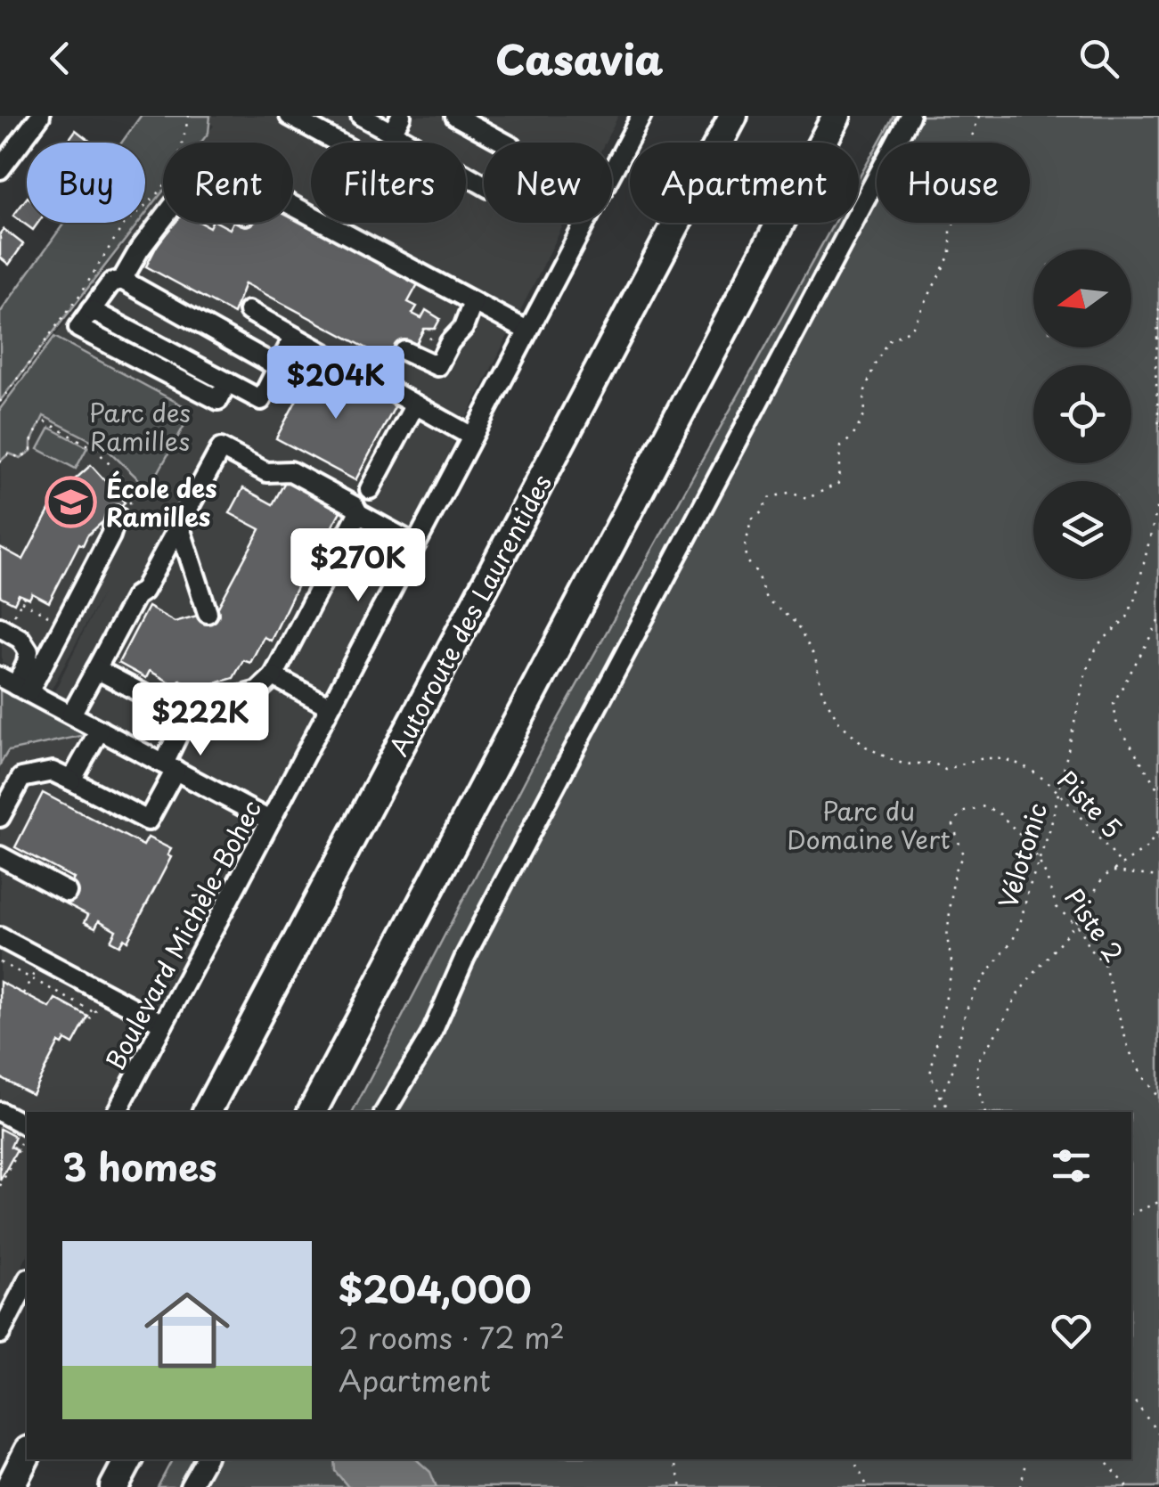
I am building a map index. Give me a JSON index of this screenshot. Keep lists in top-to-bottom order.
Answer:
{
  "streets": {
    "highway": ["Autoroute des Laurentides"],
    "street": ["Boulevard Michèle-Bohec"],
    "path": ["Piste 5", "Vélotonic", "Piste 2"]
  },
  "crossings": [
    ["Piste 5", "Vélotonic"],
    ["Vélotonic", "Piste 2"]
  ],
  "parks": ["Parc des Ramilles", "Parc du Domaine Vert"],
  "places": {
    "school or university": ["École des Ramilles"]
  },
  "north": "left",
  "page": {
    "header": "Casavia",
    "chip": [
      "Buy",
      "Rent",
      "Filters",
      "New",
      "Apartment",
      "House"
    ],
    "price": ["$204K", "$270K", "$222K"],
    "heading": "3 homes",
    "list": [
      {
        "name": "$204,000",
        "note": "2 rooms · 72 m² · Apartment"
      }
    ]
  }
}
